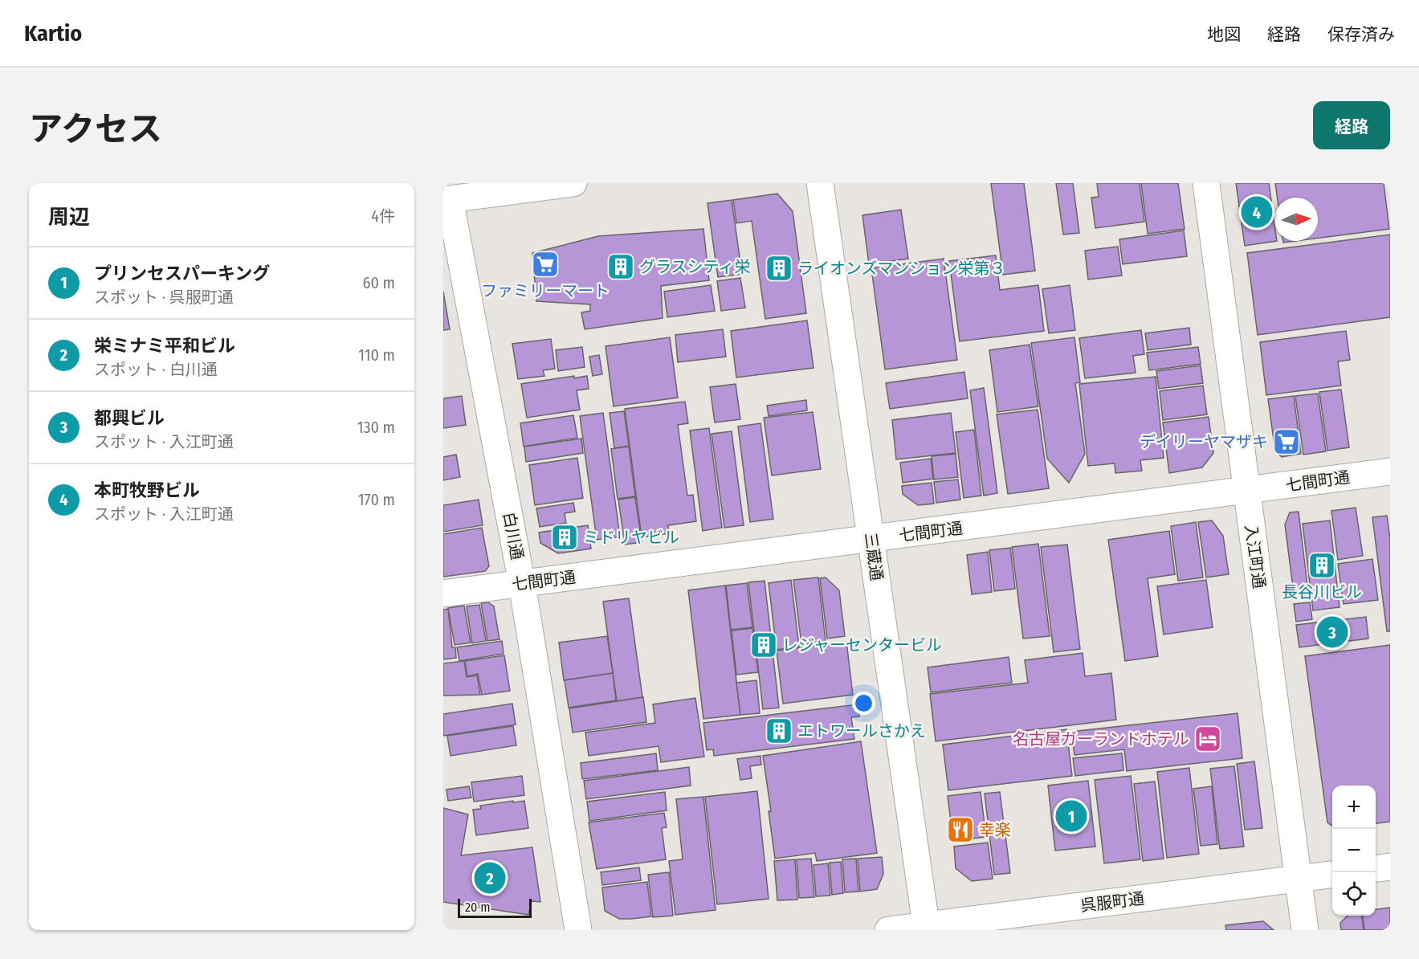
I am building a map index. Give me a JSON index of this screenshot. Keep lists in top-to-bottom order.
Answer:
{
  "streets": {
    "street": [
      "七間町通",
      "白川通",
      "三蔵通",
      "入江町通",
      "呉服町通"
    ]
  },
  "crossings": [
    ["七間町通", "白川通"],
    ["七間町通", "三蔵通"],
    ["七間町通", "入江町通"],
    ["三蔵通", "呉服町通"],
    ["入江町通", "呉服町通"]
  ],
  "places": {
    "supermarket": ["ファミリーマート", "デイリーヤマザキ"],
    "building": [
      "グラスシティ栄",
      "ライオンズマンション栄第３",
      "ミドリヤビル",
      "長谷川ビル",
      "レジャーセンタービル",
      "エトワールさかえ"
    ],
    "hotel": ["名古屋ガーランドホテル"],
    "restaurant": ["幸楽"]
  },
  "scale_bar": "20 m",
  "north": "right",
  "page": {
    "header": "Kartio",
    "nav": ["地図", "経路", "保存済み"],
    "title": "アクセス",
    "buttons": "経路",
    "heading": ["周辺", "4件"],
    "pins": [
      "4",
      "3",
      "1",
      "2"
    ],
    "list": [
      {
        "mark": "1",
        "name": "プリンセスパーキング",
        "note": "スポット · 呉服町通",
        "value": "60 m"
      },
      {
        "mark": "2",
        "name": "栄ミナミ平和ビル",
        "note": "スポット · 白川通",
        "value": "110 m"
      },
      {
        "mark": "3",
        "name": "都興ビル",
        "note": "スポット · 入江町通",
        "value": "130 m"
      },
      {
        "mark": "4",
        "name": "本町牧野ビル",
        "note": "スポット · 入江町通",
        "value": "170 m"
      }
    ],
    "map_buttons": ["+", "−"],
    "scale": "20 m"
  }
}
